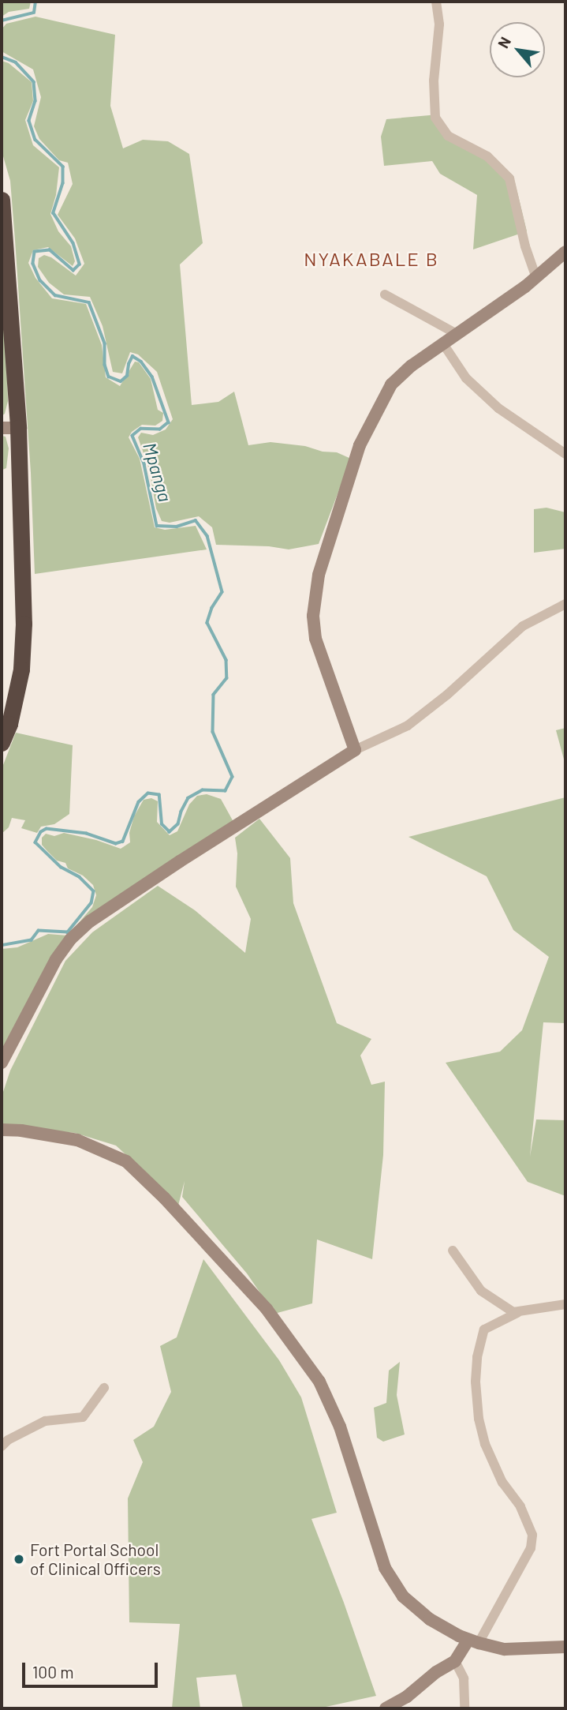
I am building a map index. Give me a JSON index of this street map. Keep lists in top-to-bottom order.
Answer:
{
  "districts": ["NYAKABALE B"],
  "water": ["Mpanga"],
  "places": ["Fort Portal School of Clinical Officers"],
  "scale_bar": "100 m",
  "north": "top left"
}
